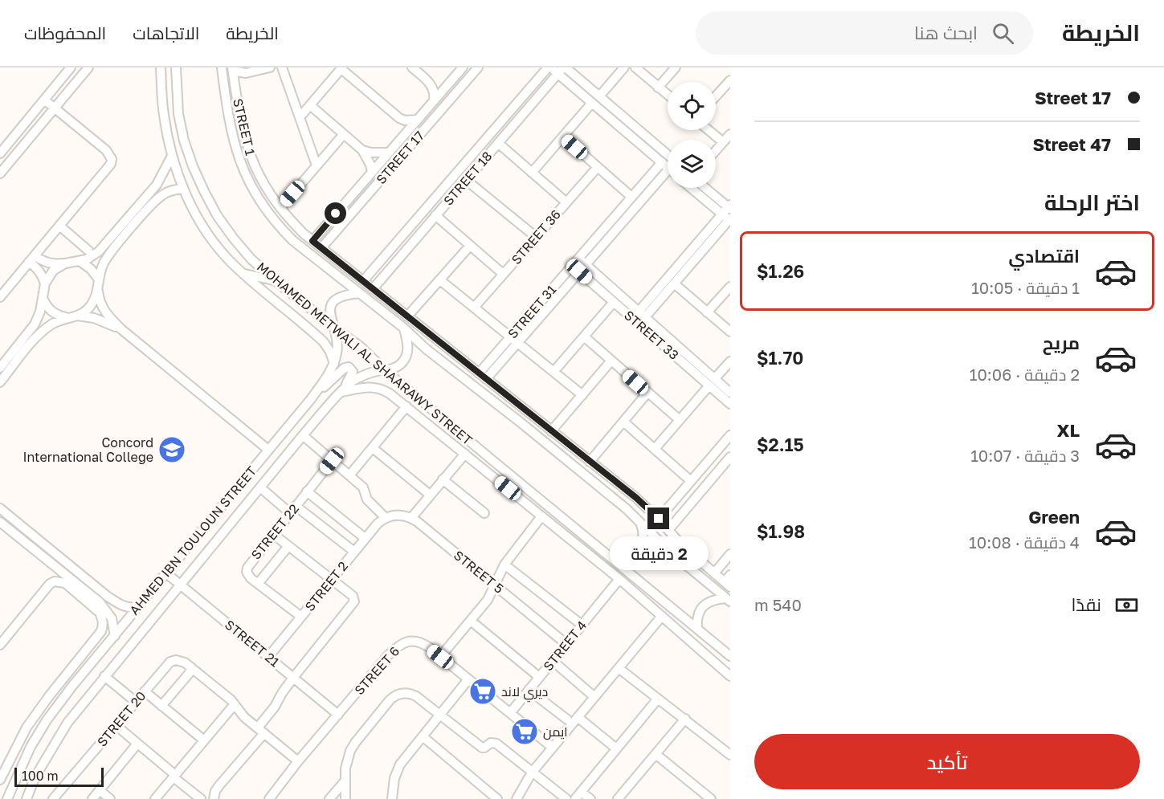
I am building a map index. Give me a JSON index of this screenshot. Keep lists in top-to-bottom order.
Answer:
{
  "streets": {
    "street": [
      "STREET 1",
      "STREET 17",
      "STREET 18",
      "STREET 36",
      "STREET 31",
      "STREET 33",
      "MOHAMED METWALI AL SHAARAWY STREET",
      "STREET 22",
      "AHMED IBN TOULOUN STREET",
      "STREET 5",
      "STREET 2",
      "STREET 21",
      "STREET 4",
      "STREET 6",
      "STREET 20"
    ]
  },
  "crossings": [
    ["STREET 1", "STREET 17"],
    ["STREET 1", "STREET 18"],
    ["STREET 1", "STREET 31"],
    ["STREET 31", "STREET 33"],
    ["MOHAMED METWALI AL SHAARAWY STREET", "AHMED IBN TOULOUN STREET"],
    ["STREET 22", "STREET 2"],
    ["AHMED IBN TOULOUN STREET", "STREET 21"],
    ["STREET 5", "STREET 4"],
    ["STREET 2", "STREET 21"],
    ["STREET 21", "STREET 6"],
    ["STREET 4", "STREET 6"]
  ],
  "places": {
    "school or university": ["Concord International College"],
    "supermarket": ["ديري لاند", "ايمن"]
  },
  "scale_bar": "100 m",
  "page": {
    "header": "الخريطة",
    "search": "ابحث هنا",
    "nav": ["الخريطة", "الاتجاهات", "المحفوظات"],
    "banner": ["Street 17", "Street 47"],
    "heading": "اختر الرحلة",
    "list": [
      {
        "name": "اقتصادي",
        "note": "1 دقيقة · 10:05",
        "value": "$1.26"
      },
      {
        "name": "مريح",
        "note": "2 دقيقة · 10:06",
        "value": "$1.70"
      },
      {
        "name": "XL",
        "note": "3 دقيقة · 10:07",
        "value": "$2.15"
      },
      {
        "name": "Green",
        "note": "4 دقيقة · 10:08",
        "value": "$1.98"
      }
    ],
    "bubble": "2 دقيقة",
    "pay": ["نقدًا", "540 m"],
    "buttons": "تأكيد",
    "scale": "100 m"
  }
}
